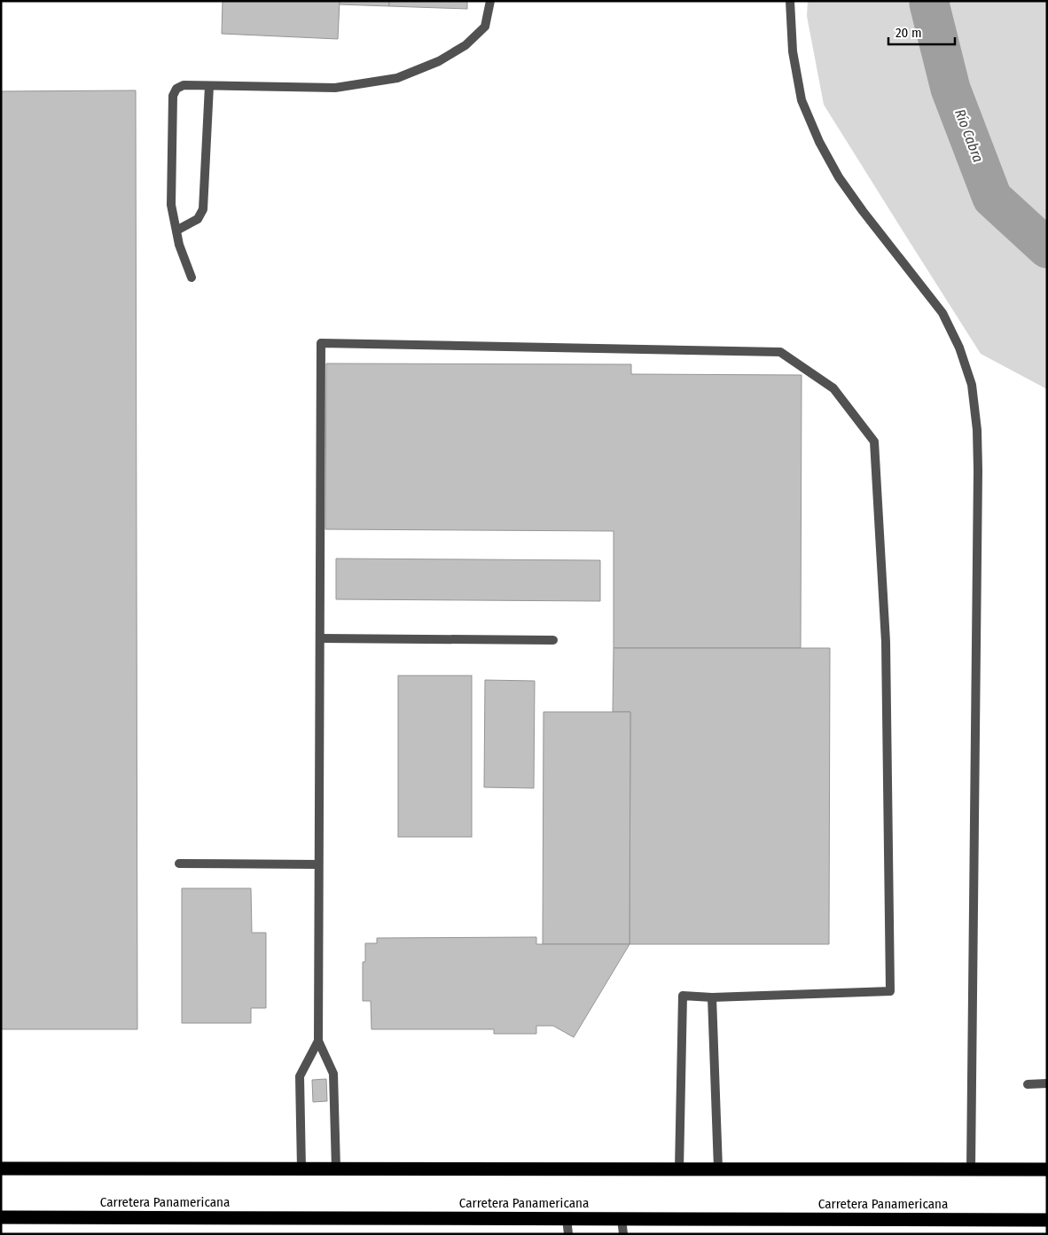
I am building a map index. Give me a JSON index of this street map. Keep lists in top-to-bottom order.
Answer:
{
  "streets": {
    "highway": ["Carretera Panamericana"]
  },
  "water": ["Río Cabra"],
  "scale_bar": "20 m"
}
